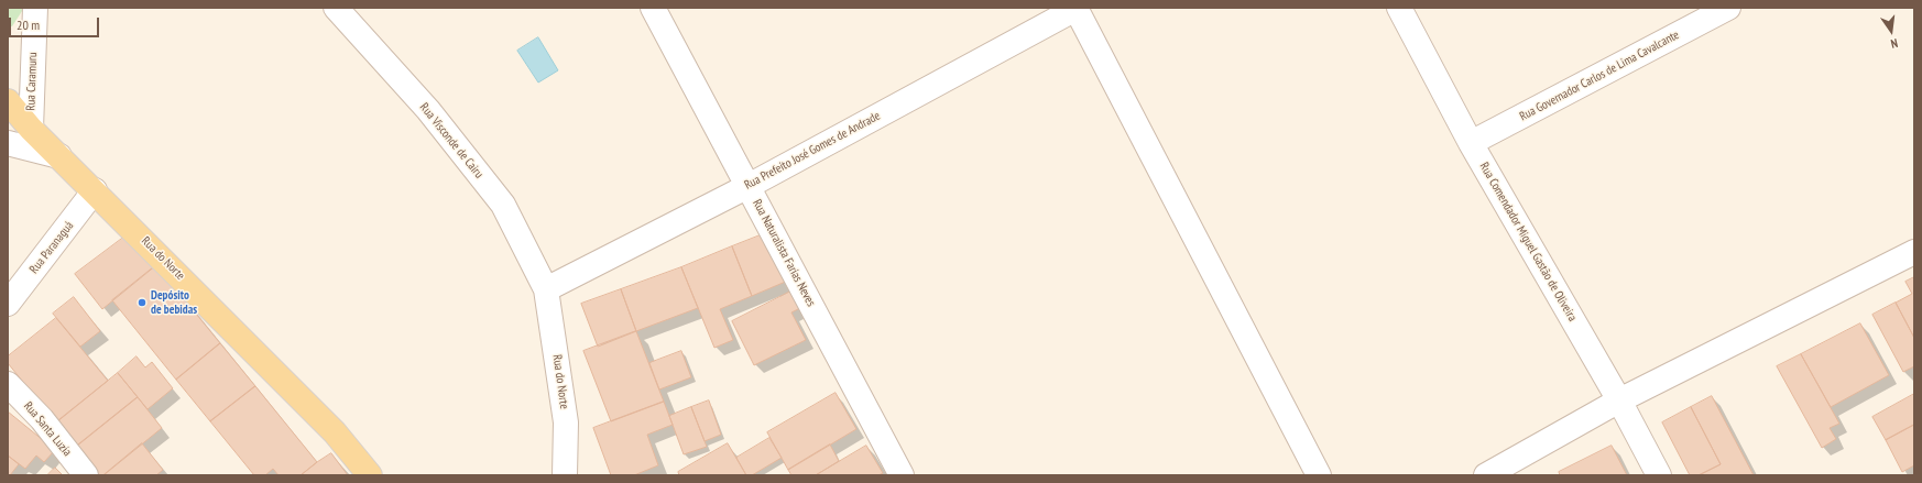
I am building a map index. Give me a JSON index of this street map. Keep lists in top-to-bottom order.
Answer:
{
  "streets": {
    "main road": ["Rua do Norte"],
    "street": [
      "Rua Governador Carlos de Lima Cavalcante",
      "Rua Caramuru",
      "Rua Visconde de Cairu",
      "Rua Prefeito José Gomes de Andrade",
      "Rua Comendador Miguel Gastão de Oliveira",
      "Rua Paranaguá",
      "Rua Naturalista Farias Neves",
      "Rua Santa Luzia"
    ]
  },
  "crossings": [
    ["Rua Governador Carlos de Lima Cavalcante", "Rua Comendador Miguel Gastão de Oliveira"],
    ["Rua Caramuru", "Rua do Norte"],
    ["Rua Visconde de Cairu", "Rua Prefeito José Gomes de Andrade"],
    ["Rua Visconde de Cairu", "Rua do Norte"],
    ["Rua Prefeito José Gomes de Andrade", "Rua Naturalista Farias Neves"],
    ["Rua Prefeito José Gomes de Andrade", "Rua do Norte"],
    ["Rua Paranaguá", "Rua do Norte"]
  ],
  "places": ["Depósito de bebidas"],
  "scale_bar": "20 m",
  "north": "bottom"
}
